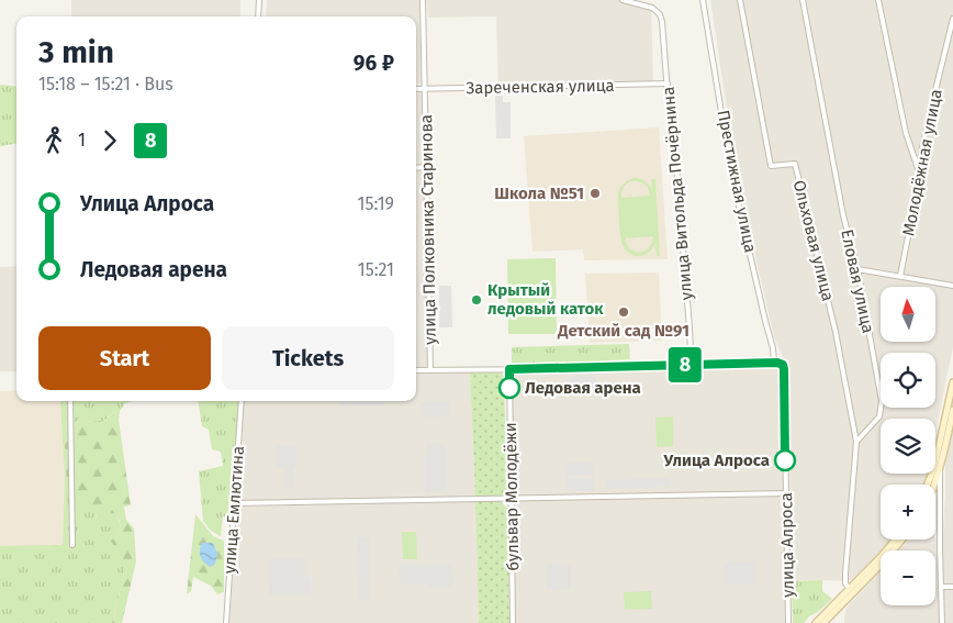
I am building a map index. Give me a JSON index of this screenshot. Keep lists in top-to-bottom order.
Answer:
{
  "streets": {
    "street": [
      "Зареченская улица",
      "Молодёжная улица",
      "Престижная улица",
      "улица Витольда Почёрнина",
      "улица Полковника Старинова",
      "Ольховая улица",
      "Еловая улица",
      "бульвар Молодёжи",
      "улица Емлютина",
      "улица Алроса"
    ]
  },
  "crossings": [
    ["Зареченская улица", "улица Витольда Почёрнина"],
    ["Зареченская улица", "улица Полковника Старинова"],
    ["Престижная улица", "улица Алроса"],
    ["Ольховая улица", "Еловая улица"]
  ],
  "places": [
    "Школа №51",
    "Крытый ледовый каток",
    "Детский сад №91",
    "Ледовая арена",
    "Улица Алроса"
  ],
  "lines": ["bus line 8"],
  "north": "top",
  "page": {
    "on_map": "8",
    "heading": ["3 min", "15:18 – 15:21 · Bus", "96 ₽"],
    "legs": ["1", "8"],
    "list": [
      {
        "name": "Улица Алроса",
        "value": "15:19"
      },
      {
        "name": "Ледовая арена",
        "value": "15:21"
      }
    ],
    "map_buttons": ["+", "−"],
    "buttons": ["Start", "Tickets"]
  }
}
